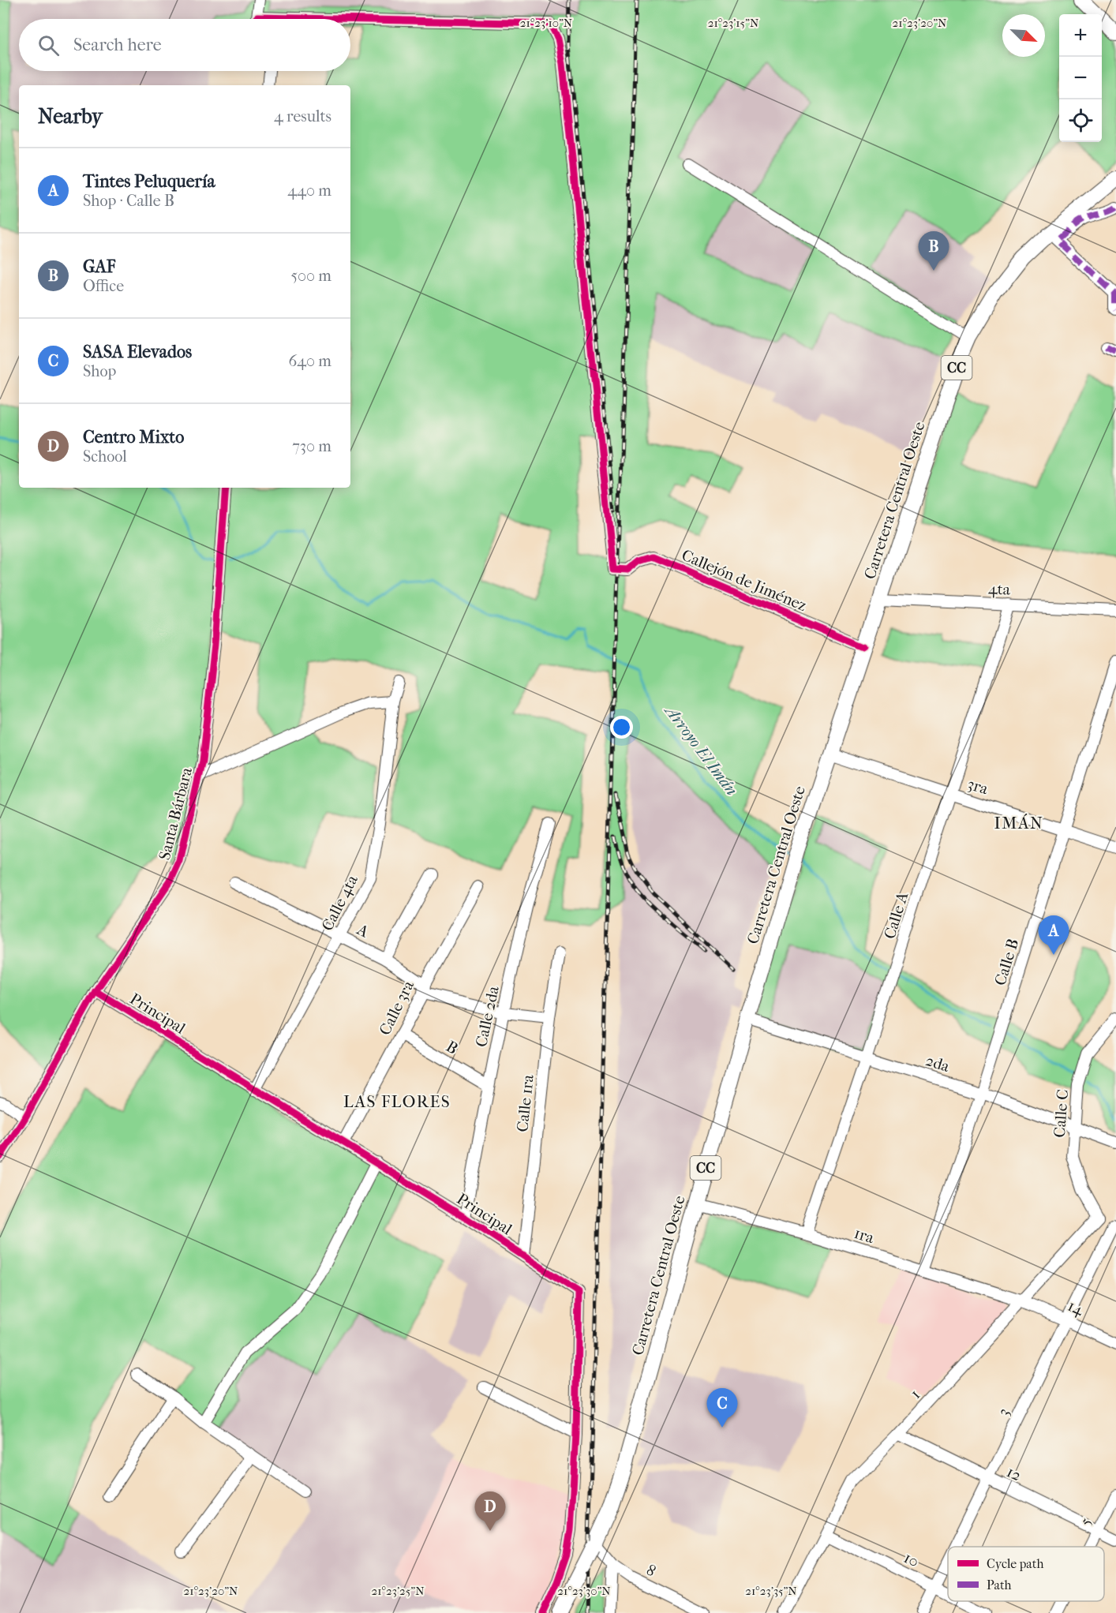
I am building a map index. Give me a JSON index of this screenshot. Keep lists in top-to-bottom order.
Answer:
{
  "streets": {
    "main road": ["CC", "Carretera Central Oeste"],
    "street": [
      "Callejón de Jiménez",
      "4ta",
      "3ra",
      "Santa Bárbara",
      "Calle 4ta",
      "Calle A",
      "A",
      "Calle B",
      "Calle 3ra",
      "Principal",
      "Calle 2da",
      "B",
      "2da",
      "Calle 1ra",
      "Calle C",
      "1ra",
      "14",
      "1",
      "3",
      "12",
      "5",
      "10",
      "8"
    ]
  },
  "crossings": [
    ["Carretera Central Oeste", "Callejón de Jiménez"],
    ["Carretera Central Oeste", "4ta"],
    ["Carretera Central Oeste", "3ra"],
    ["Carretera Central Oeste", "2da"],
    ["Carretera Central Oeste", "1ra"],
    ["Carretera Central Oeste", "8"],
    ["4ta", "Calle A"],
    ["3ra", "Calle A"],
    ["3ra", "Calle B"],
    ["Santa Bárbara", "Principal"],
    ["Calle 4ta", "A"],
    ["Calle 4ta", "Principal"],
    ["Calle A", "2da"],
    ["Calle A", "1ra"],
    ["A", "Calle 3ra"],
    ["A", "Calle 2da"],
    ["A", "Calle 1ra"],
    ["Calle B", "2da"],
    ["Calle B", "1ra"],
    ["Calle 3ra", "Principal"],
    ["Calle 3ra", "B"],
    ["Principal", "Calle 2da"],
    ["Principal", "Calle 1ra"],
    ["Calle 2da", "B"],
    ["2da", "Calle C"],
    ["Calle C", "1"],
    ["1ra", "14"],
    ["1ra", "1"],
    ["14", "1"],
    ["14", "3"],
    ["1", "12"],
    ["1", "10"],
    ["3", "12"],
    ["3", "10"],
    ["12", "5"]
  ],
  "districts": ["IMÁN", "LAS FLORES"],
  "water": ["Arroyo El Imán"],
  "legend": ["Cycle path", "Path"],
  "north": "bottom right",
  "page": {
    "map_buttons": ["+", "−"],
    "search": "Search here",
    "heading": ["Nearby", "4 results"],
    "list": [
      {
        "mark": "A",
        "name": "Tintes Peluquería",
        "note": "Shop · Calle B",
        "value": "440 m"
      },
      {
        "mark": "B",
        "name": "GAF",
        "note": "Office",
        "value": "500 m"
      },
      {
        "mark": "C",
        "name": "SASA Elevados",
        "note": "Shop",
        "value": "640 m"
      },
      {
        "mark": "D",
        "name": "Centro Mixto",
        "note": "School",
        "value": "730 m"
      }
    ],
    "pins": [
      "B",
      "A",
      "C",
      "D"
    ]
  },
  "coordinates": [
    "21°23'15\"N",
    "21°23'20\"N",
    "21°23'10\"N",
    "21°23'25\"N",
    "21°23'30\"N",
    "21°23'35\"N"
  ]
}
